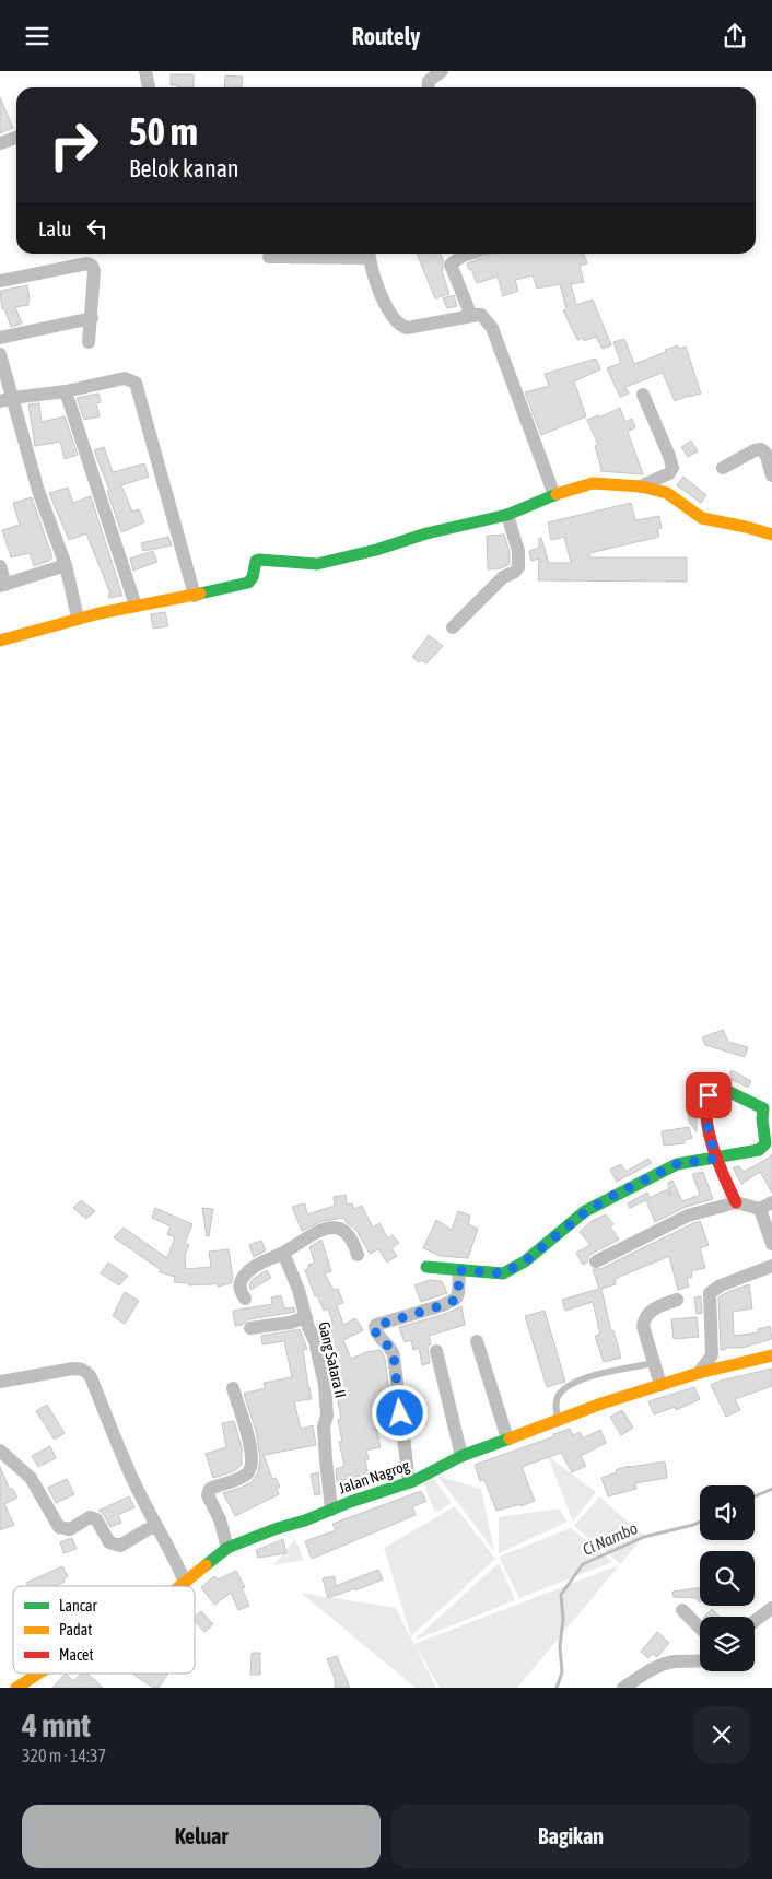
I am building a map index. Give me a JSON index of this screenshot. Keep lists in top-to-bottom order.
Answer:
{
  "streets": {
    "street": ["Gang Satara II", "Jalan Nagrog"]
  },
  "crossings": [
    ["Gang Satara II", "Jalan Nagrog"]
  ],
  "water": ["Ci Nambo"],
  "legend": ["Lancar", "Padat", "Macet"],
  "page": {
    "header": "Routely",
    "turn": ["50 m", "Belok kanan"],
    "then": "Lalu",
    "heading": ["4 mnt", "320 m · 14:37"],
    "buttons": ["Keluar", "Bagikan"]
  }
}
